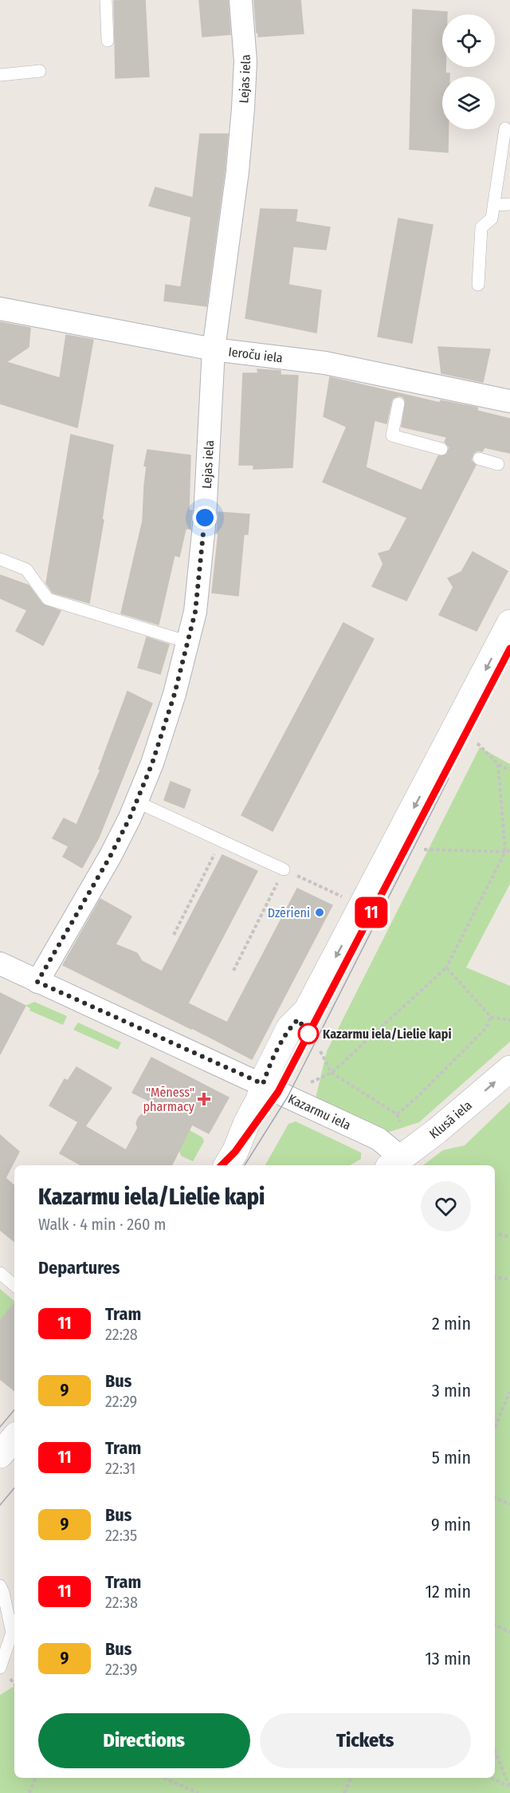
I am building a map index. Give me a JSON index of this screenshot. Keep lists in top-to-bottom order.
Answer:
{
  "streets": {
    "street": [
      "Lejas iela",
      "Ieroču iela",
      "Kazarmu iela",
      "Klusā iela"
    ]
  },
  "crossings": [
    ["Lejas iela", "Ieroču iela"],
    ["Lejas iela", "Kazarmu iela"],
    ["Kazarmu iela", "Klusā iela"]
  ],
  "places": {
    "other": ["Dzērieni", "Kazarmu iela/Lielie kapi"],
    "health": ["\"Mēness\" pharmacy"]
  },
  "lines": ["tram line 11"],
  "page": {
    "on_map": "11",
    "heading": [
      ["Kazarmu iela/Lielie kapi", "Walk · 4 min · 260 m"],
      "Departures"
    ],
    "list": [
      {
        "mark": "11",
        "name": "Tram",
        "note": "22:28",
        "value": "2 min"
      },
      {
        "mark": "9",
        "name": "Bus",
        "note": "22:29",
        "value": "3 min"
      },
      {
        "mark": "11",
        "name": "Tram",
        "note": "22:31",
        "value": "5 min"
      },
      {
        "mark": "9",
        "name": "Bus",
        "note": "22:35",
        "value": "9 min"
      },
      {
        "mark": "11",
        "name": "Tram",
        "note": "22:38",
        "value": "12 min"
      },
      {
        "mark": "9",
        "name": "Bus",
        "note": "22:39",
        "value": "13 min"
      }
    ],
    "buttons": ["Directions", "Tickets"]
  }
}
